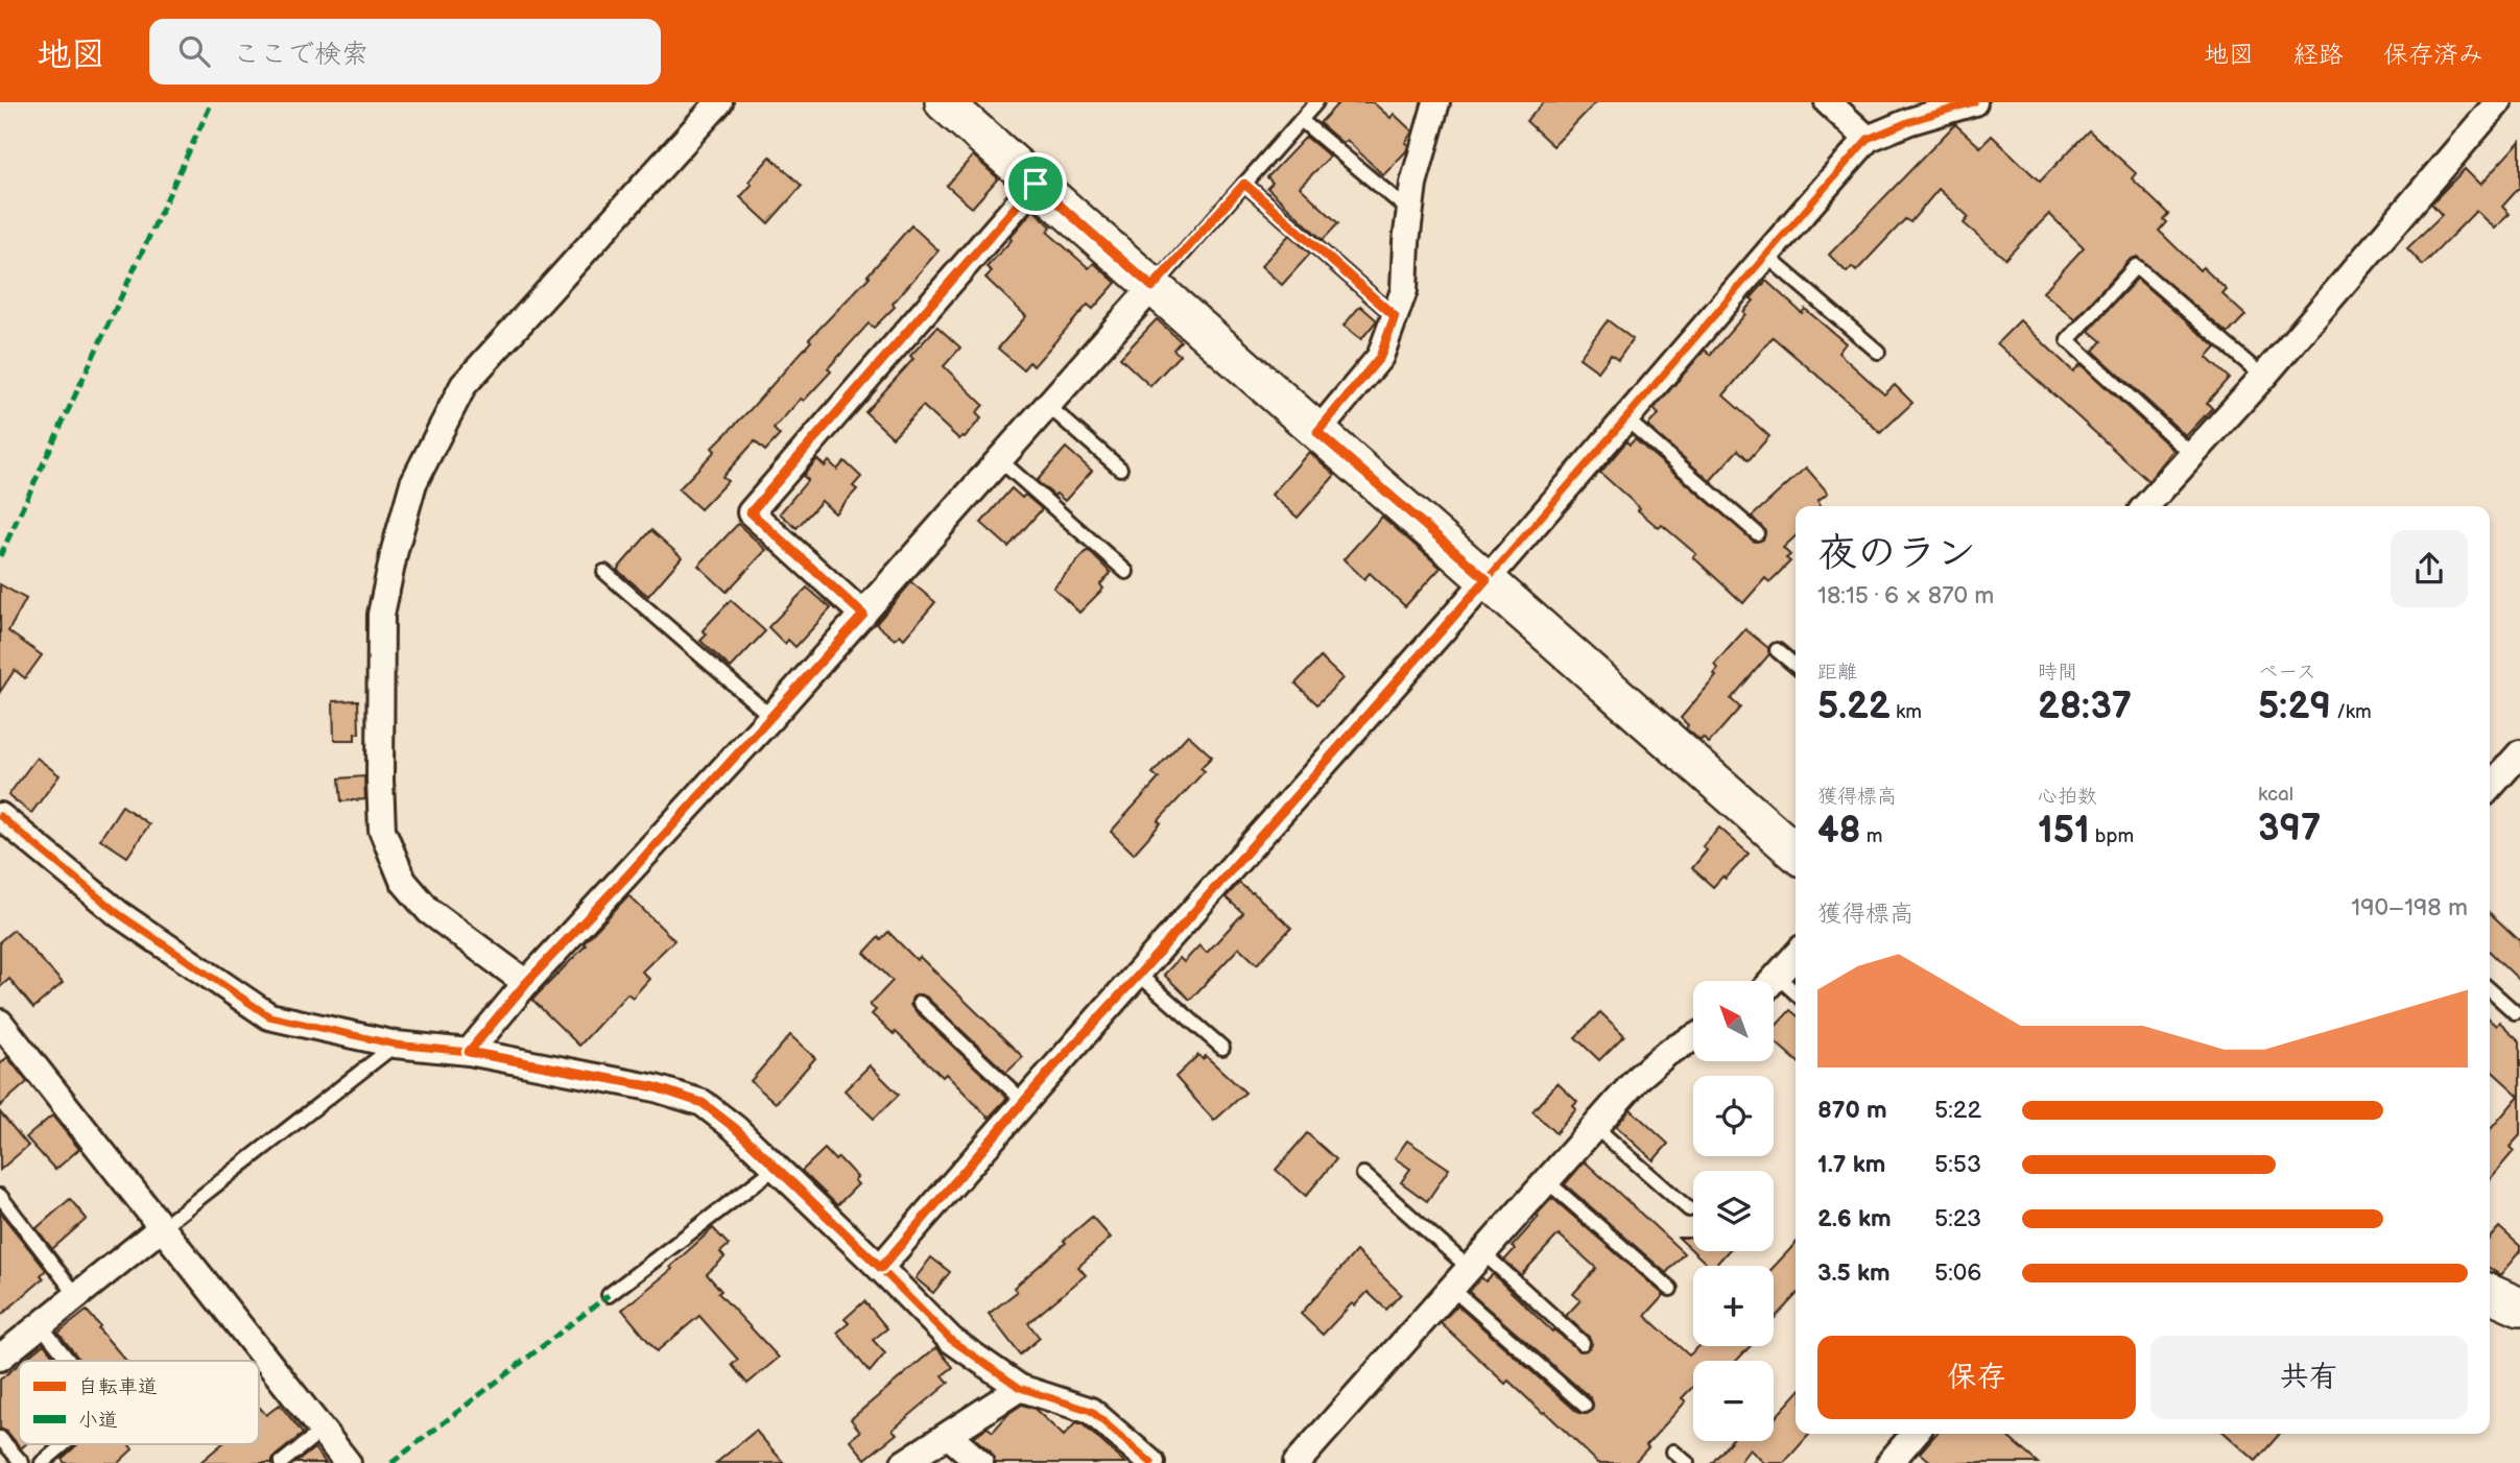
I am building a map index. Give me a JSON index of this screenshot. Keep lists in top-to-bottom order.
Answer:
{
  "legend": ["自転車道", "小道"],
  "north": "top left",
  "page": {
    "header": "地図",
    "search": "ここで検索",
    "nav": ["地図", "経路", "保存済み"],
    "heading": ["夜のラン", "18:15 · 6 × 870 m"],
    "stats": [
      ["距離", "5.22 km"],
      ["時間", "28:37"],
      ["ペース", "5:29 /km"],
      ["獲得標高", "48 m"],
      ["心拍数", "151 bpm"],
      ["kcal", "397"]
    ],
    "chart": ["獲得標高", "190–198 m"],
    "map_buttons": ["+", "−"],
    "list": [
      {
        "name": "870 m",
        "note": "5:22"
      },
      {
        "name": "1.7 km",
        "note": "5:53"
      },
      {
        "name": "2.6 km",
        "note": "5:23"
      },
      {
        "name": "3.5 km",
        "note": "5:06"
      }
    ],
    "buttons": ["保存", "共有"]
  }
}
